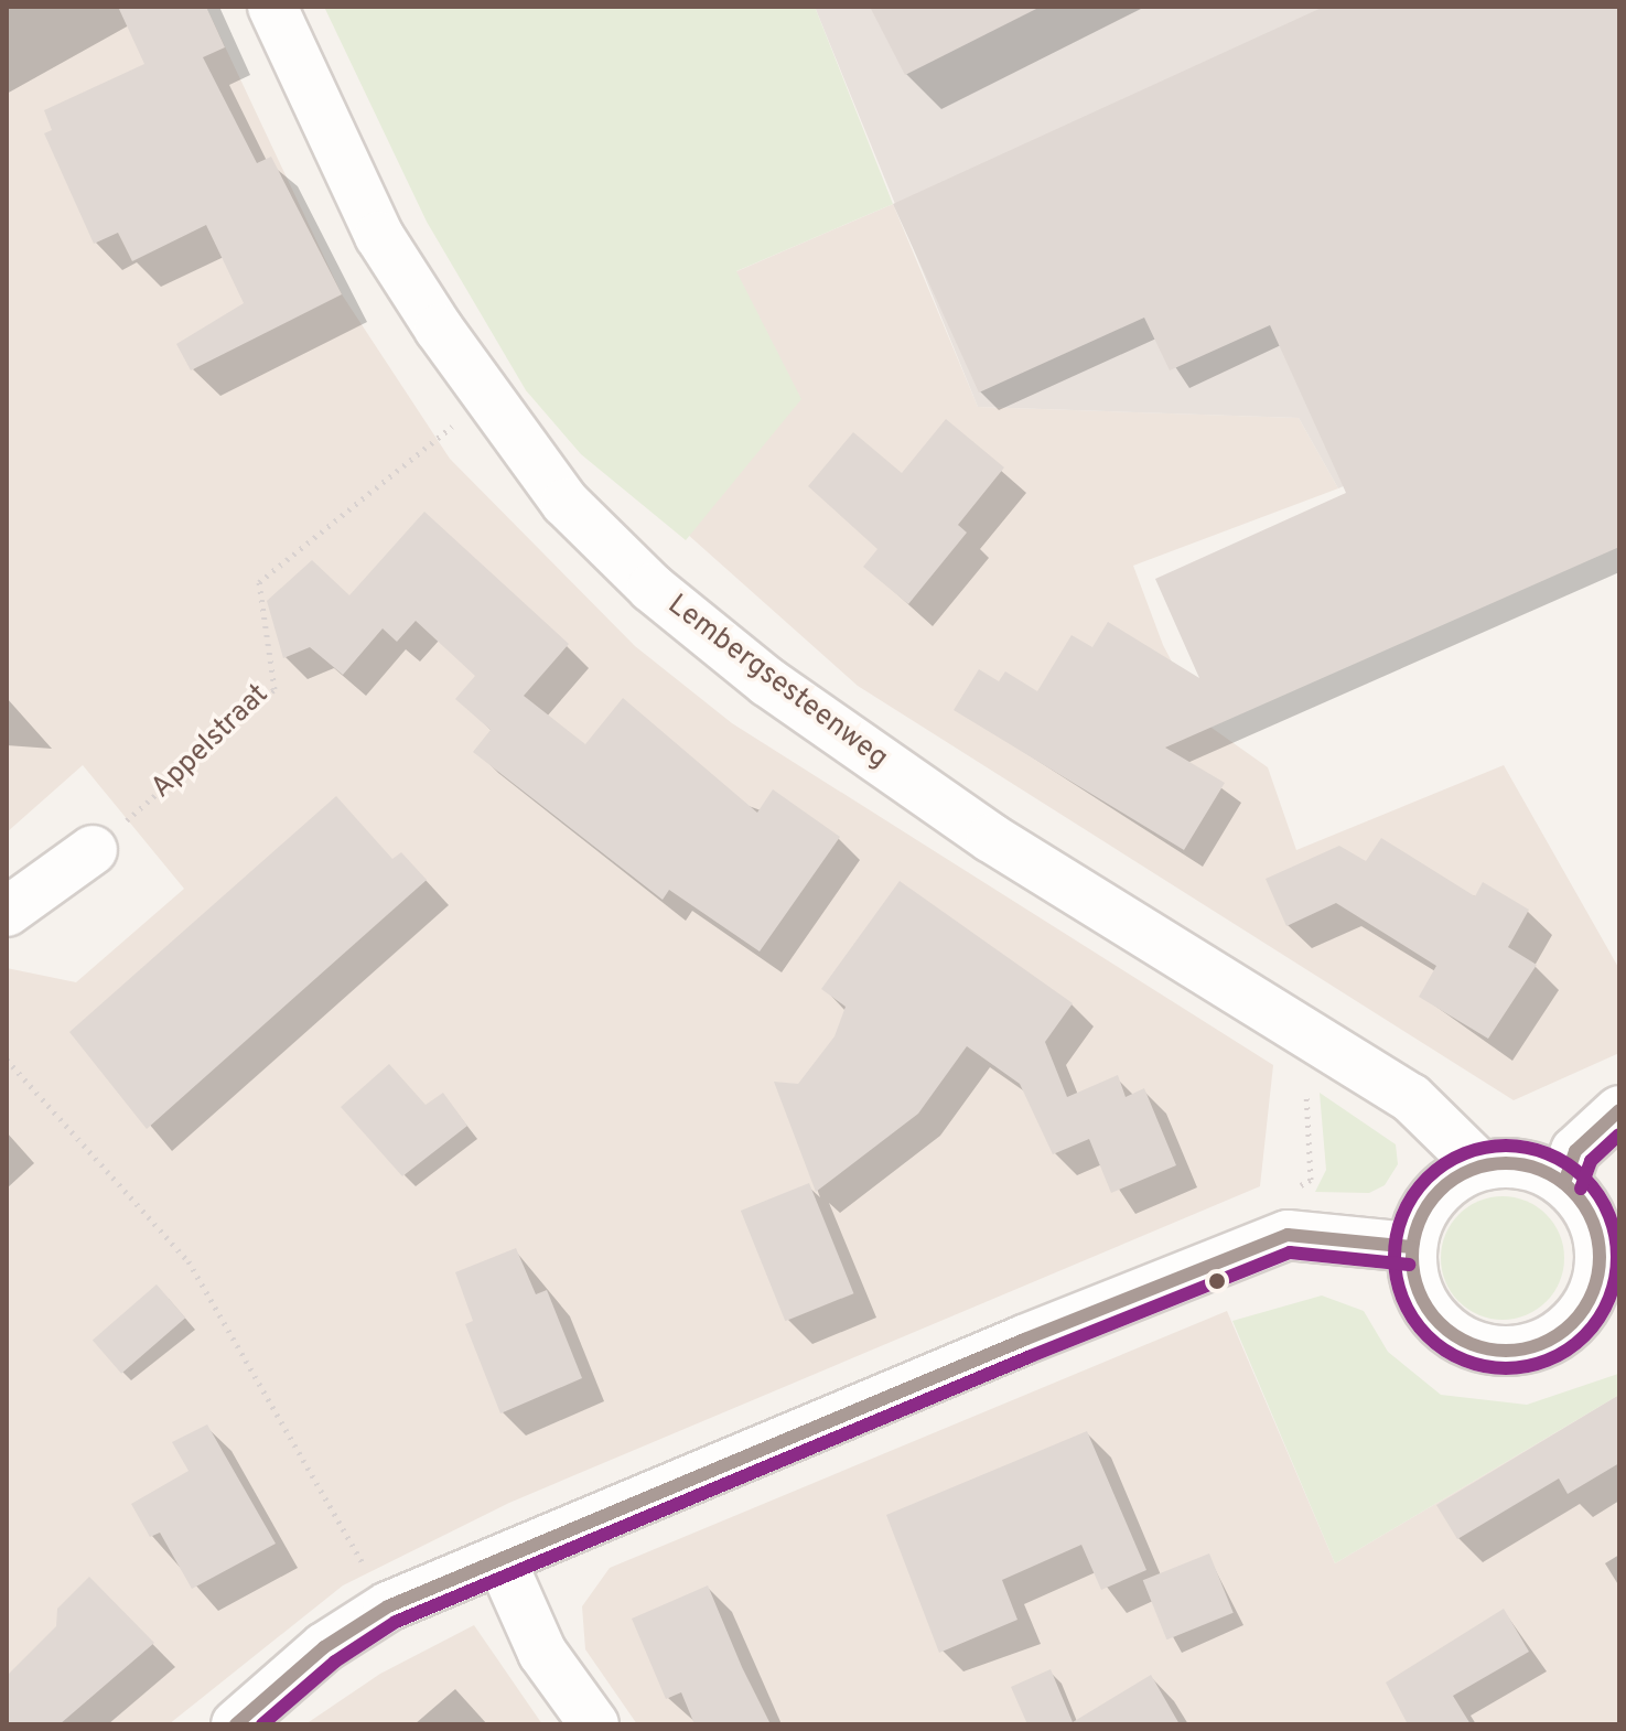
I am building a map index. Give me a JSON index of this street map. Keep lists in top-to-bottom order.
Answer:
{
  "streets": {
    "street": ["Lembergsesteenweg"],
    "path": ["Appelstraat"]
  },
  "crossings": [
    ["Lembergsesteenweg", "Appelstraat"]
  ]
}
